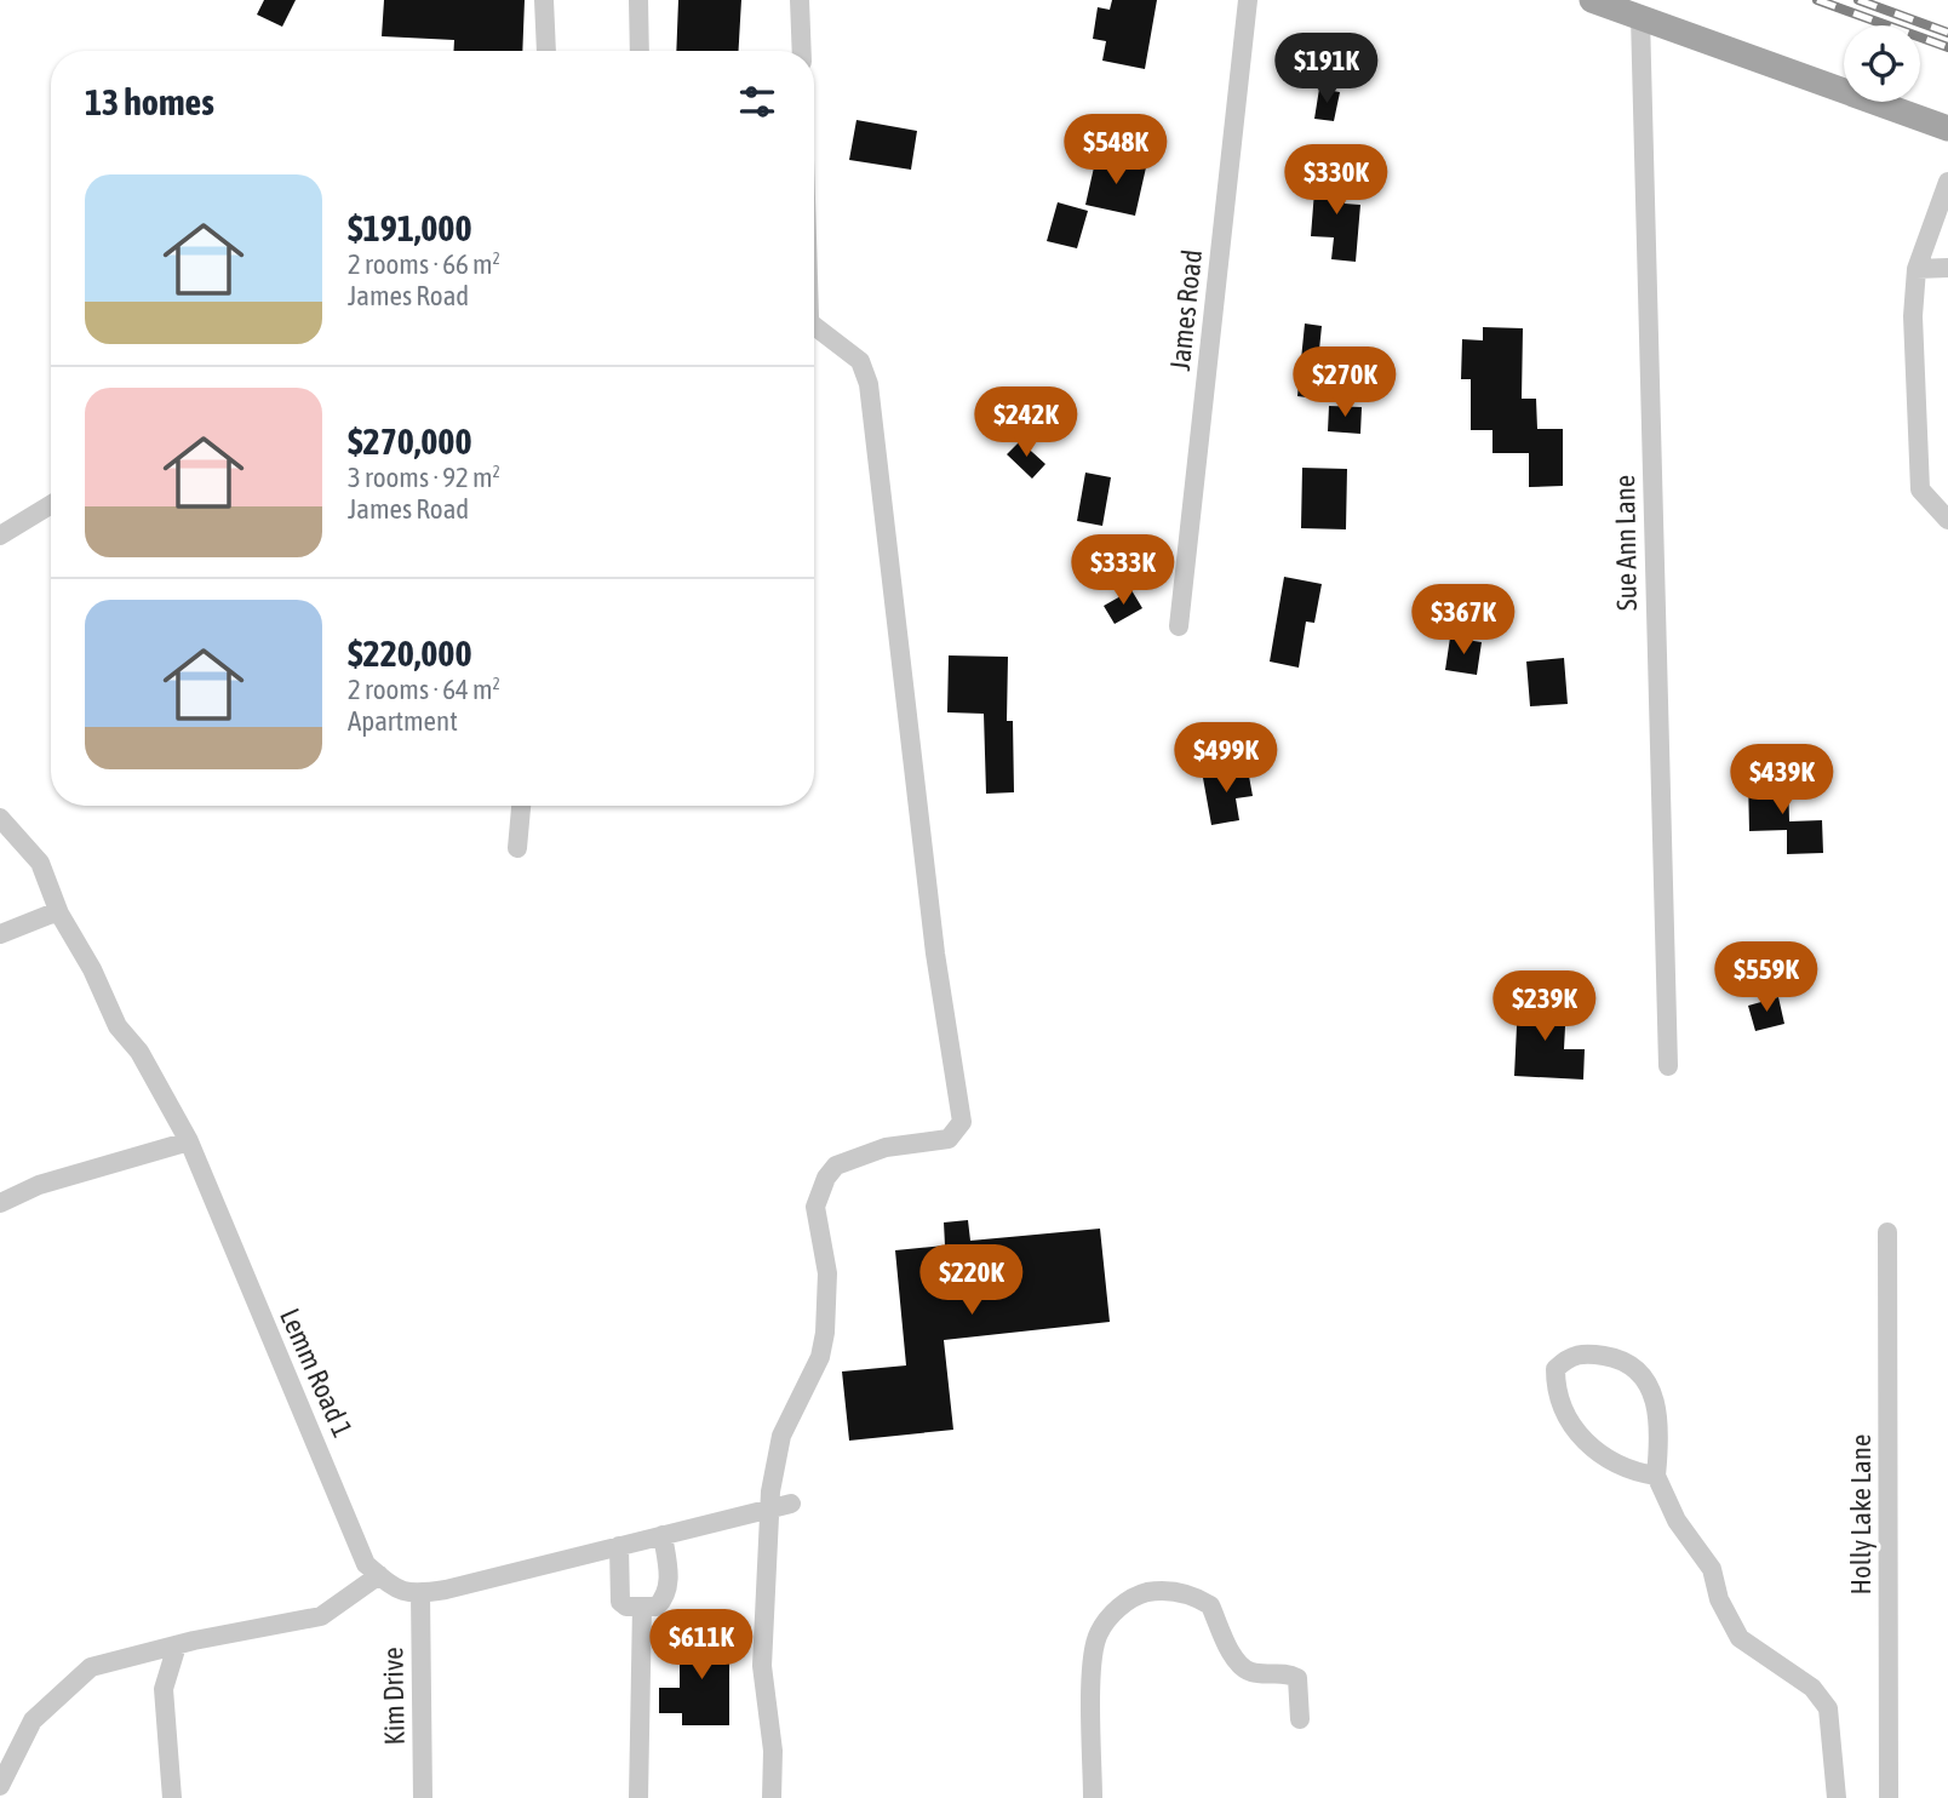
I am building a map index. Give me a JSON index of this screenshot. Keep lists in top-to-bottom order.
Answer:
{
  "streets": {
    "street": [
      "James Road",
      "Sue Ann Lane",
      "Lemm Road 1",
      "Holly Lake Lane",
      "Kim Drive"
    ]
  },
  "page": {
    "price": [
      "$191K",
      "$548K",
      "$330K",
      "$270K",
      "$242K",
      "$333K",
      "$367K",
      "$499K",
      "$439K",
      "$559K",
      "$239K",
      "$220K",
      "$611K"
    ],
    "heading": "13 homes",
    "list": [
      {
        "name": "$191,000",
        "note": "2 rooms · 66 m² · James Road"
      },
      {
        "name": "$270,000",
        "note": "3 rooms · 92 m² · James Road"
      },
      {
        "name": "$220,000",
        "note": "2 rooms · 64 m² · Apartment"
      }
    ]
  }
}
